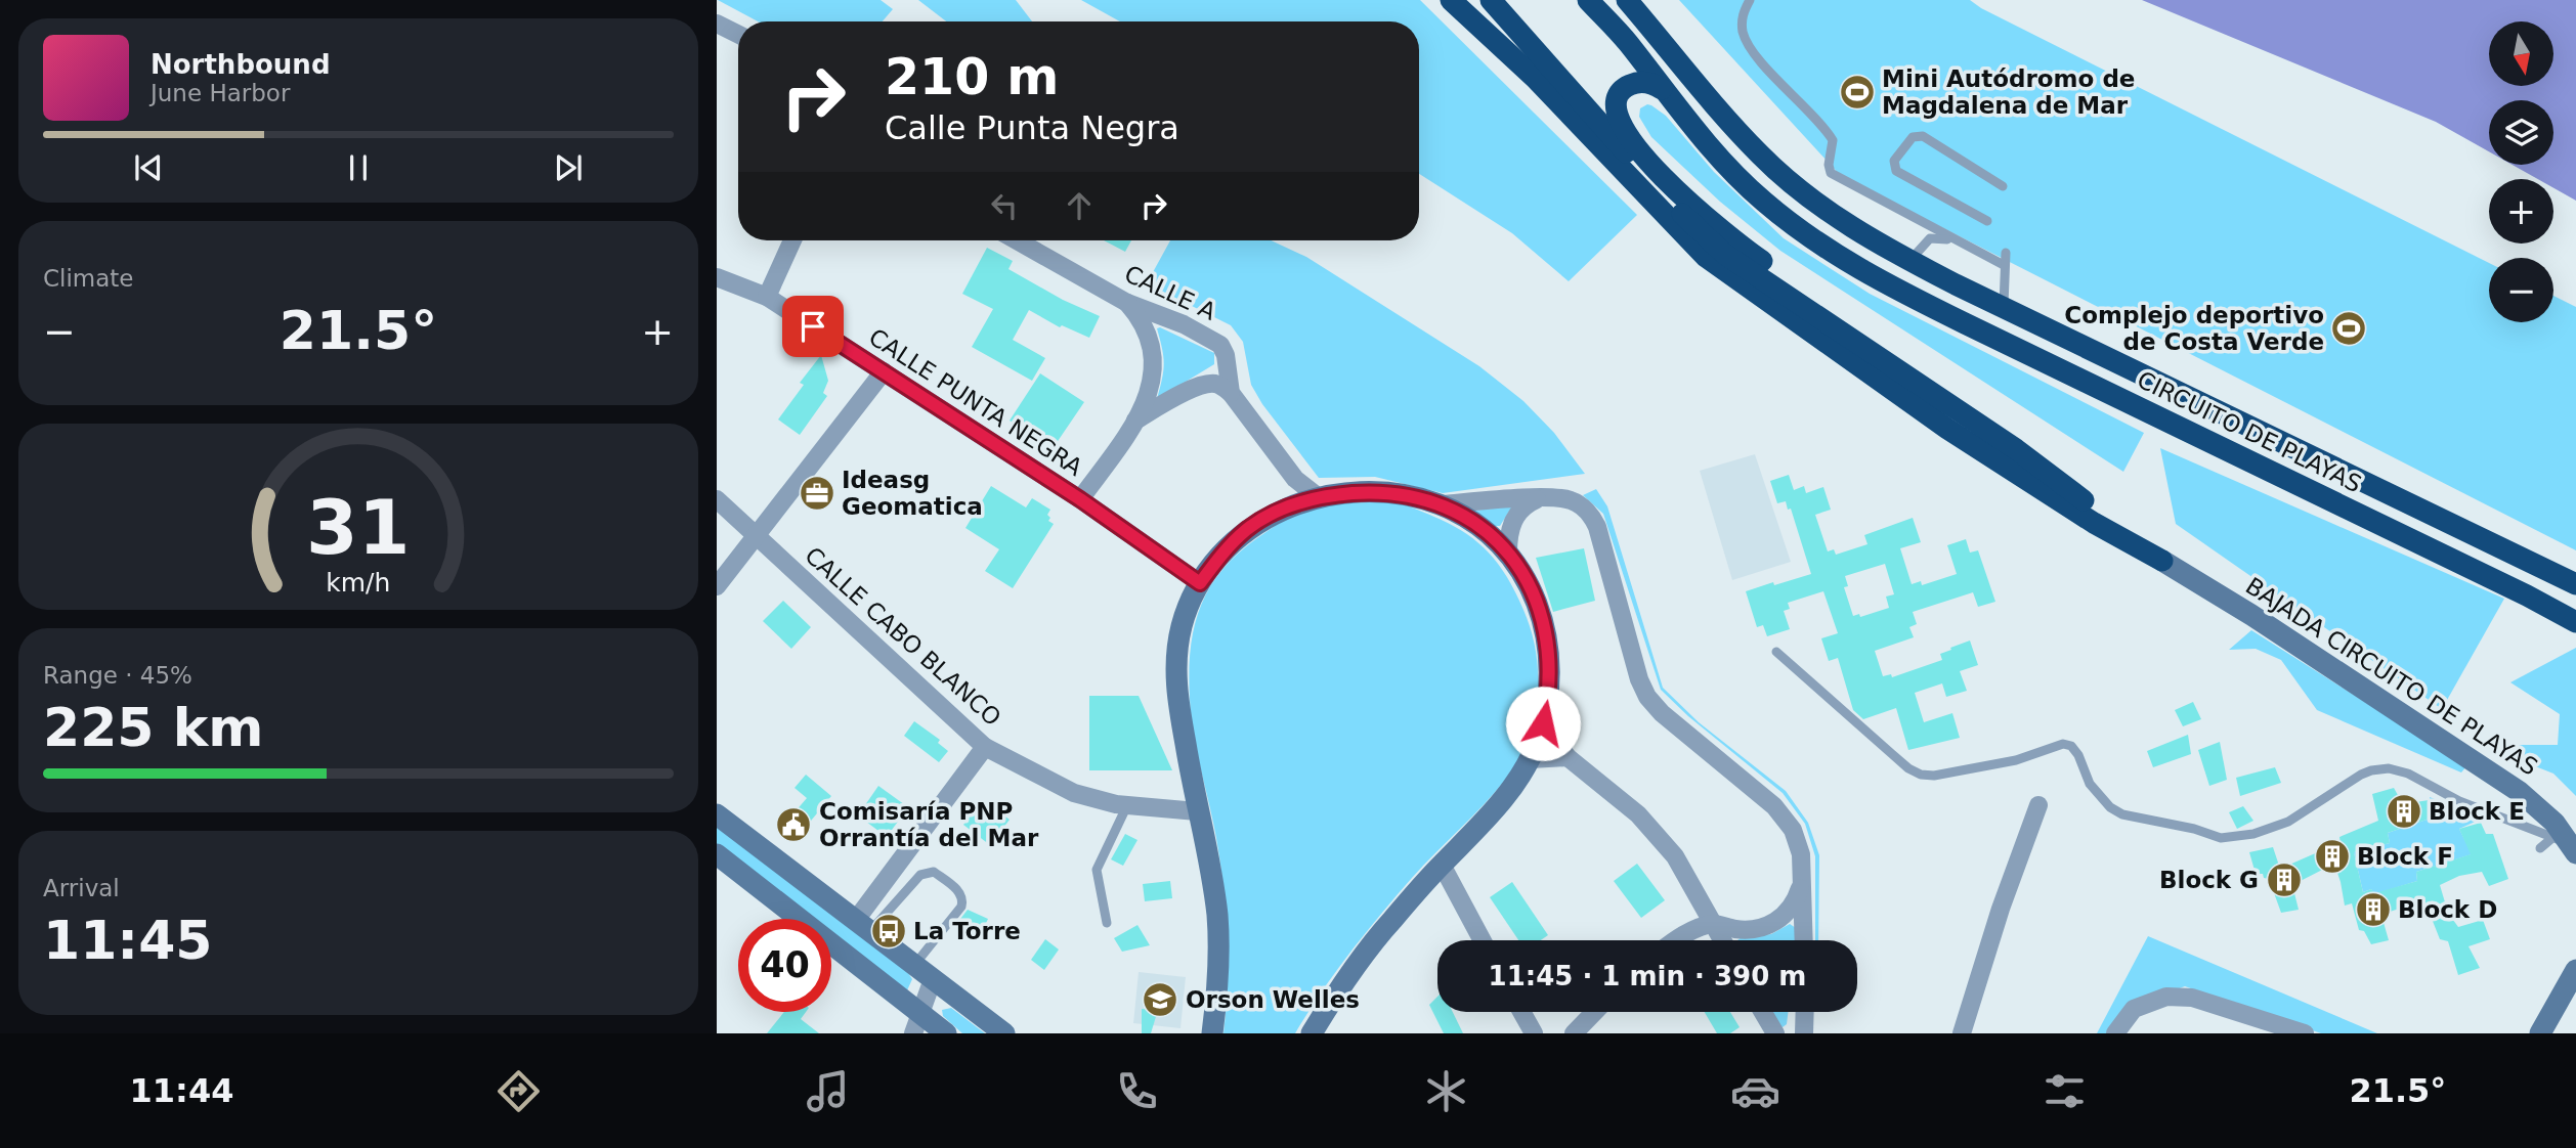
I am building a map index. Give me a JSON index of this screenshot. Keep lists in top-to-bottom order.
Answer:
{
  "streets": {
    "highway": ["CIRCUITO DE PLAYAS"],
    "street": [
      "CALLE A",
      "CALLE PUNTA NEGRA",
      "CALLE CABO BLANCO",
      "BAJADA CIRCUITO DE PLAYAS"
    ]
  },
  "places": {
    "sports": ["Mini Autódromo de Magdalena de Mar", "Complejo deportivo de Costa Verde"],
    "office": ["Ideasg Geomatica"],
    "building": [
      "Block E",
      "Block F",
      "Block G",
      "Block D"
    ],
    "public building": ["Comisaría PNP Orrantía del Mar"],
    "bus stop": ["La Torre"],
    "school or university": ["Orson Welles"]
  },
  "north": "bottom",
  "page": {
    "map_buttons": ["+", "−"],
    "turn": ["210 m", "Calle Punta Negra"],
    "song": ["Northbound", "June Harbor"],
    "tile": [
      "Climate",
      ["Range · 45%", "225 km"],
      ["Arrival", "11:45"]
    ],
    "heat": ["−", "21.5°", "+"],
    "limit": "40",
    "trip": "11:45 · 1 min · 390 m",
    "tabs": ["11:44", "21.5°"],
    "gauge": ["31", "km/h"]
  }
}
